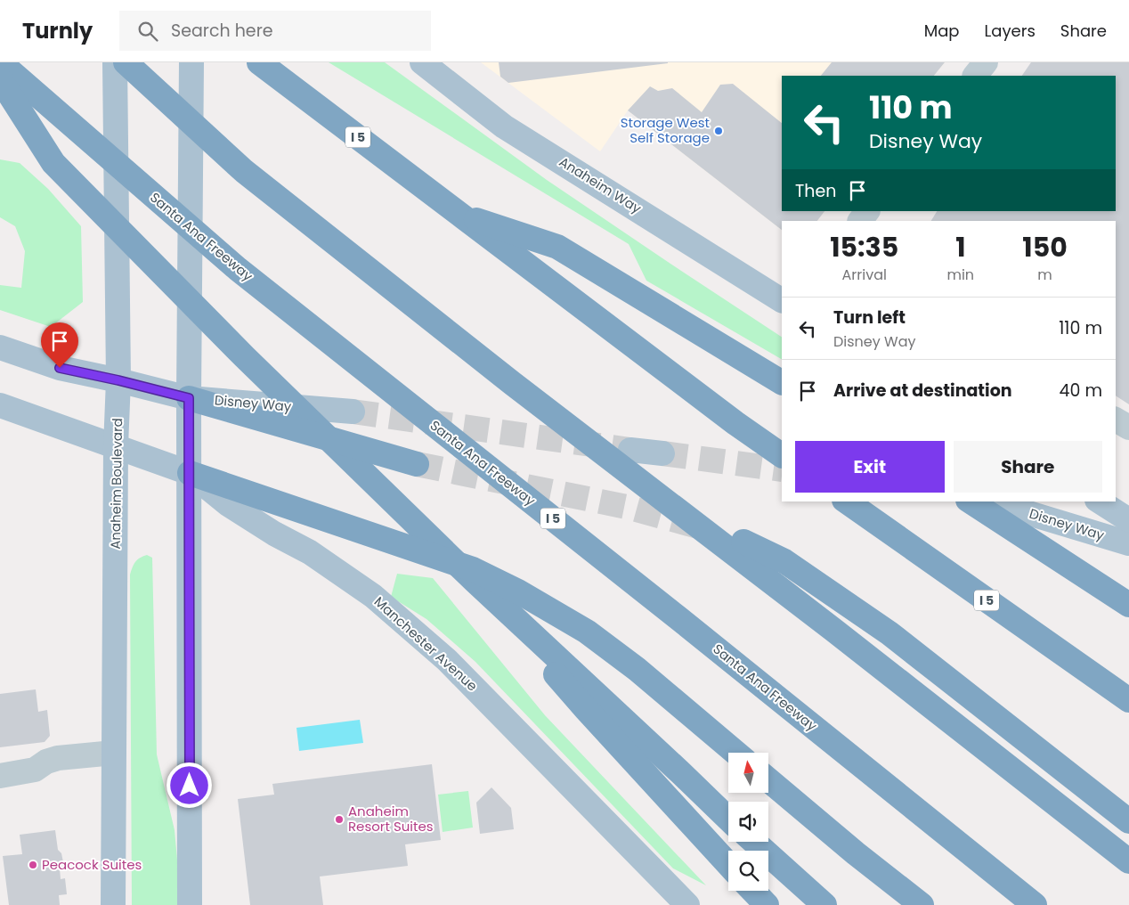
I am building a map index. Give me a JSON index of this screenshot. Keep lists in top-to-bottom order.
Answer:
{
  "streets": {
    "highway": ["I 5", "Santa Ana Freeway"],
    "main road": [
      "Anaheim Way",
      "Disney Way",
      "Anaheim Boulevard",
      "Manchester Avenue"
    ]
  },
  "crossings": [
    ["Disney Way", "Anaheim Boulevard"],
    ["Anaheim Boulevard", "Manchester Avenue"]
  ],
  "places": ["Storage West Self Storage", "Anaheim Resort Suites", "Peacock Suites"],
  "north": "top",
  "page": {
    "header": "Turnly",
    "search": "Search here",
    "nav": ["Map", "Layers", "Share"],
    "turn": ["110 m", "Disney Way"],
    "then": "Then",
    "eta": [
      "15:35",
      "Arrival",
      "1",
      "min",
      "150",
      "m"
    ],
    "list": [
      {
        "name": "Turn left",
        "note": "Disney Way",
        "value": "110 m"
      },
      {
        "name": "Arrive at destination",
        "value": "40 m"
      }
    ],
    "buttons": ["Exit", "Share"]
  }
}
